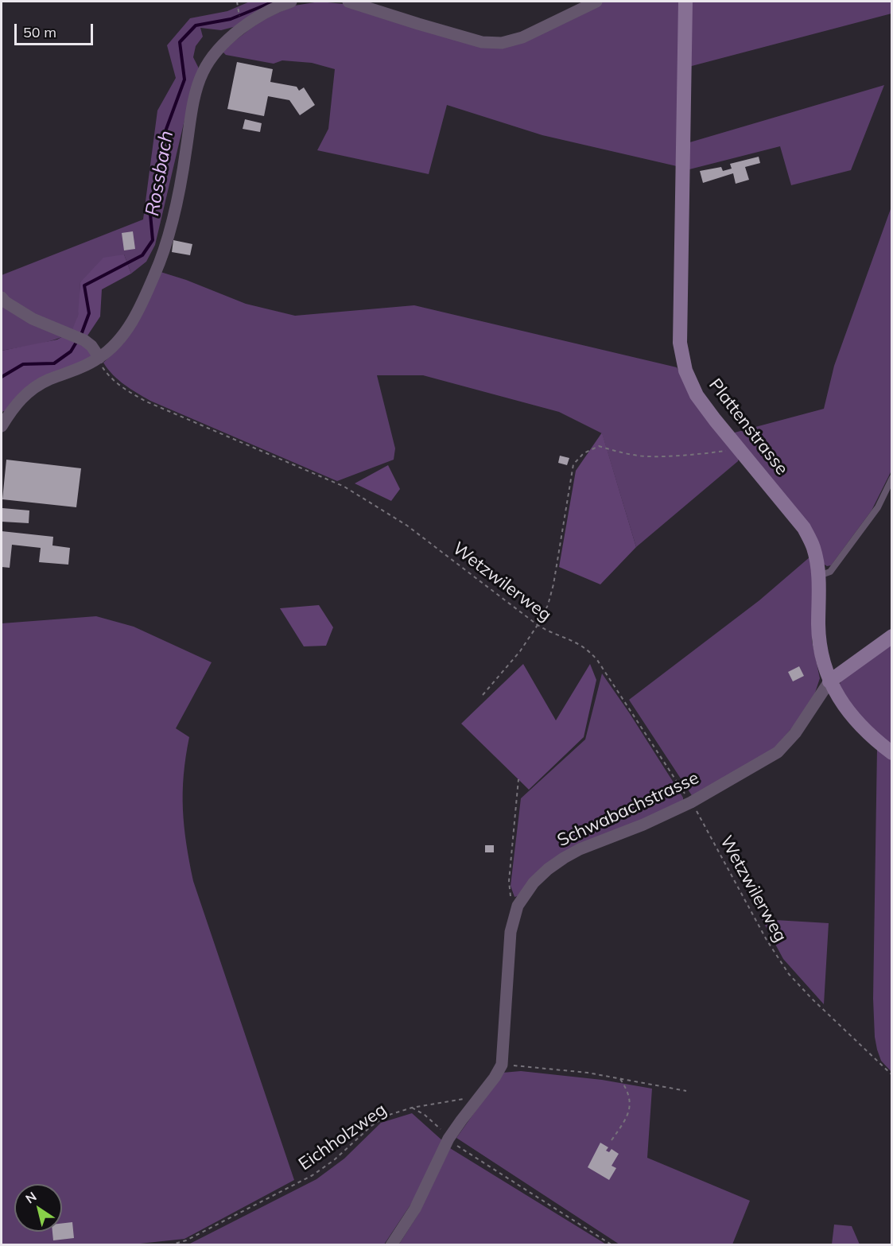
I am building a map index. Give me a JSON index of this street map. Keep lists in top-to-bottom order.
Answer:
{
  "streets": {
    "street": ["Plattenstrasse", "Schwabachstrasse"],
    "path": ["Wetzwilerweg", "Eichholzweg"]
  },
  "crossings": [
    ["Plattenstrasse", "Schwabachstrasse"],
    ["Wetzwilerweg", "Schwabachstrasse"],
    ["Schwabachstrasse", "Eichholzweg"]
  ],
  "water": ["Rossbach"],
  "scale_bar": "50 m",
  "north": "top left"
}
